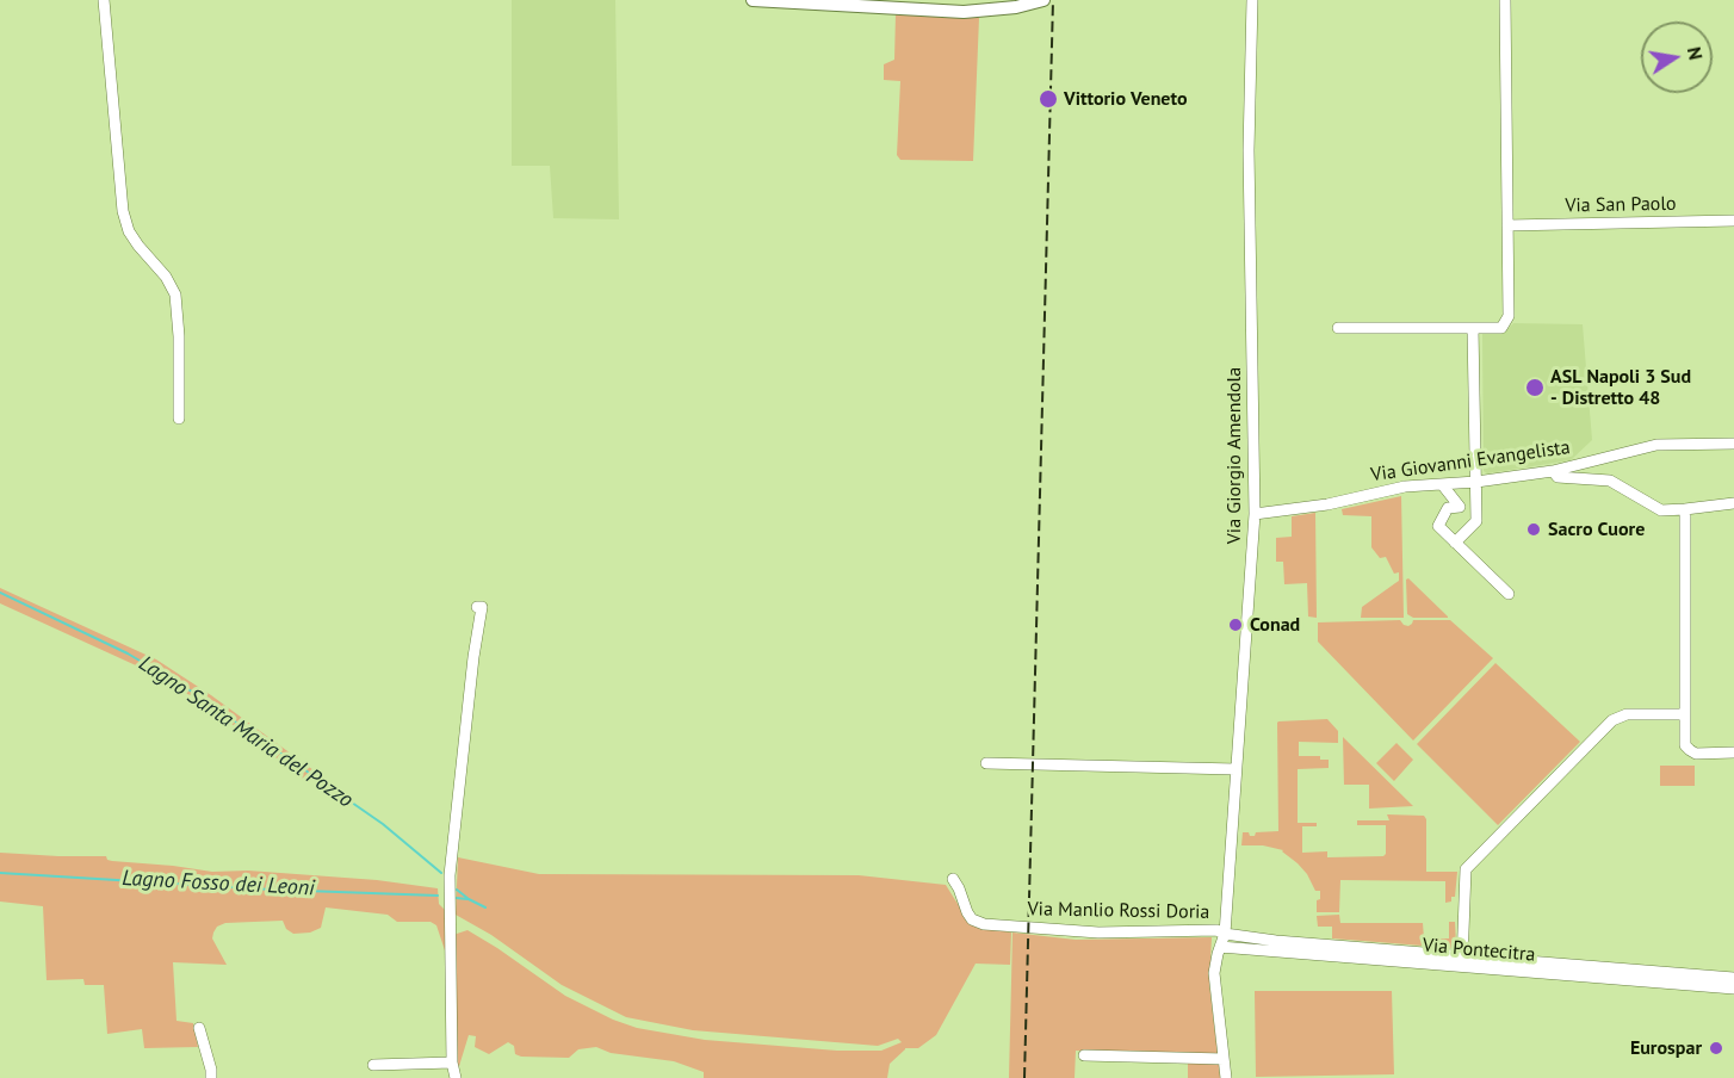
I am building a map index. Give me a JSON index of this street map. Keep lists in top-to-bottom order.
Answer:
{
  "streets": {
    "street": [
      "Via San Paolo",
      "Via Giorgio Amendola",
      "Via Giovanni Evangelista",
      "Via Manlio Rossi Doria",
      "Via Pontecitra"
    ]
  },
  "crossings": [
    ["Via Giorgio Amendola", "Via Giovanni Evangelista"],
    ["Via Giorgio Amendola", "Via Manlio Rossi Doria"],
    ["Via Giorgio Amendola", "Via Pontecitra"],
    ["Via Manlio Rossi Doria", "Via Pontecitra"]
  ],
  "water": ["Lagno Santa Maria del Pozzo", "Lagno Fosso dei Leoni"],
  "places": [
    "Vittorio Veneto",
    "ASL Napoli 3 Sud - Distretto 48",
    "Sacro Cuore",
    "Conad",
    "Eurospar"
  ],
  "north": "right"
}
